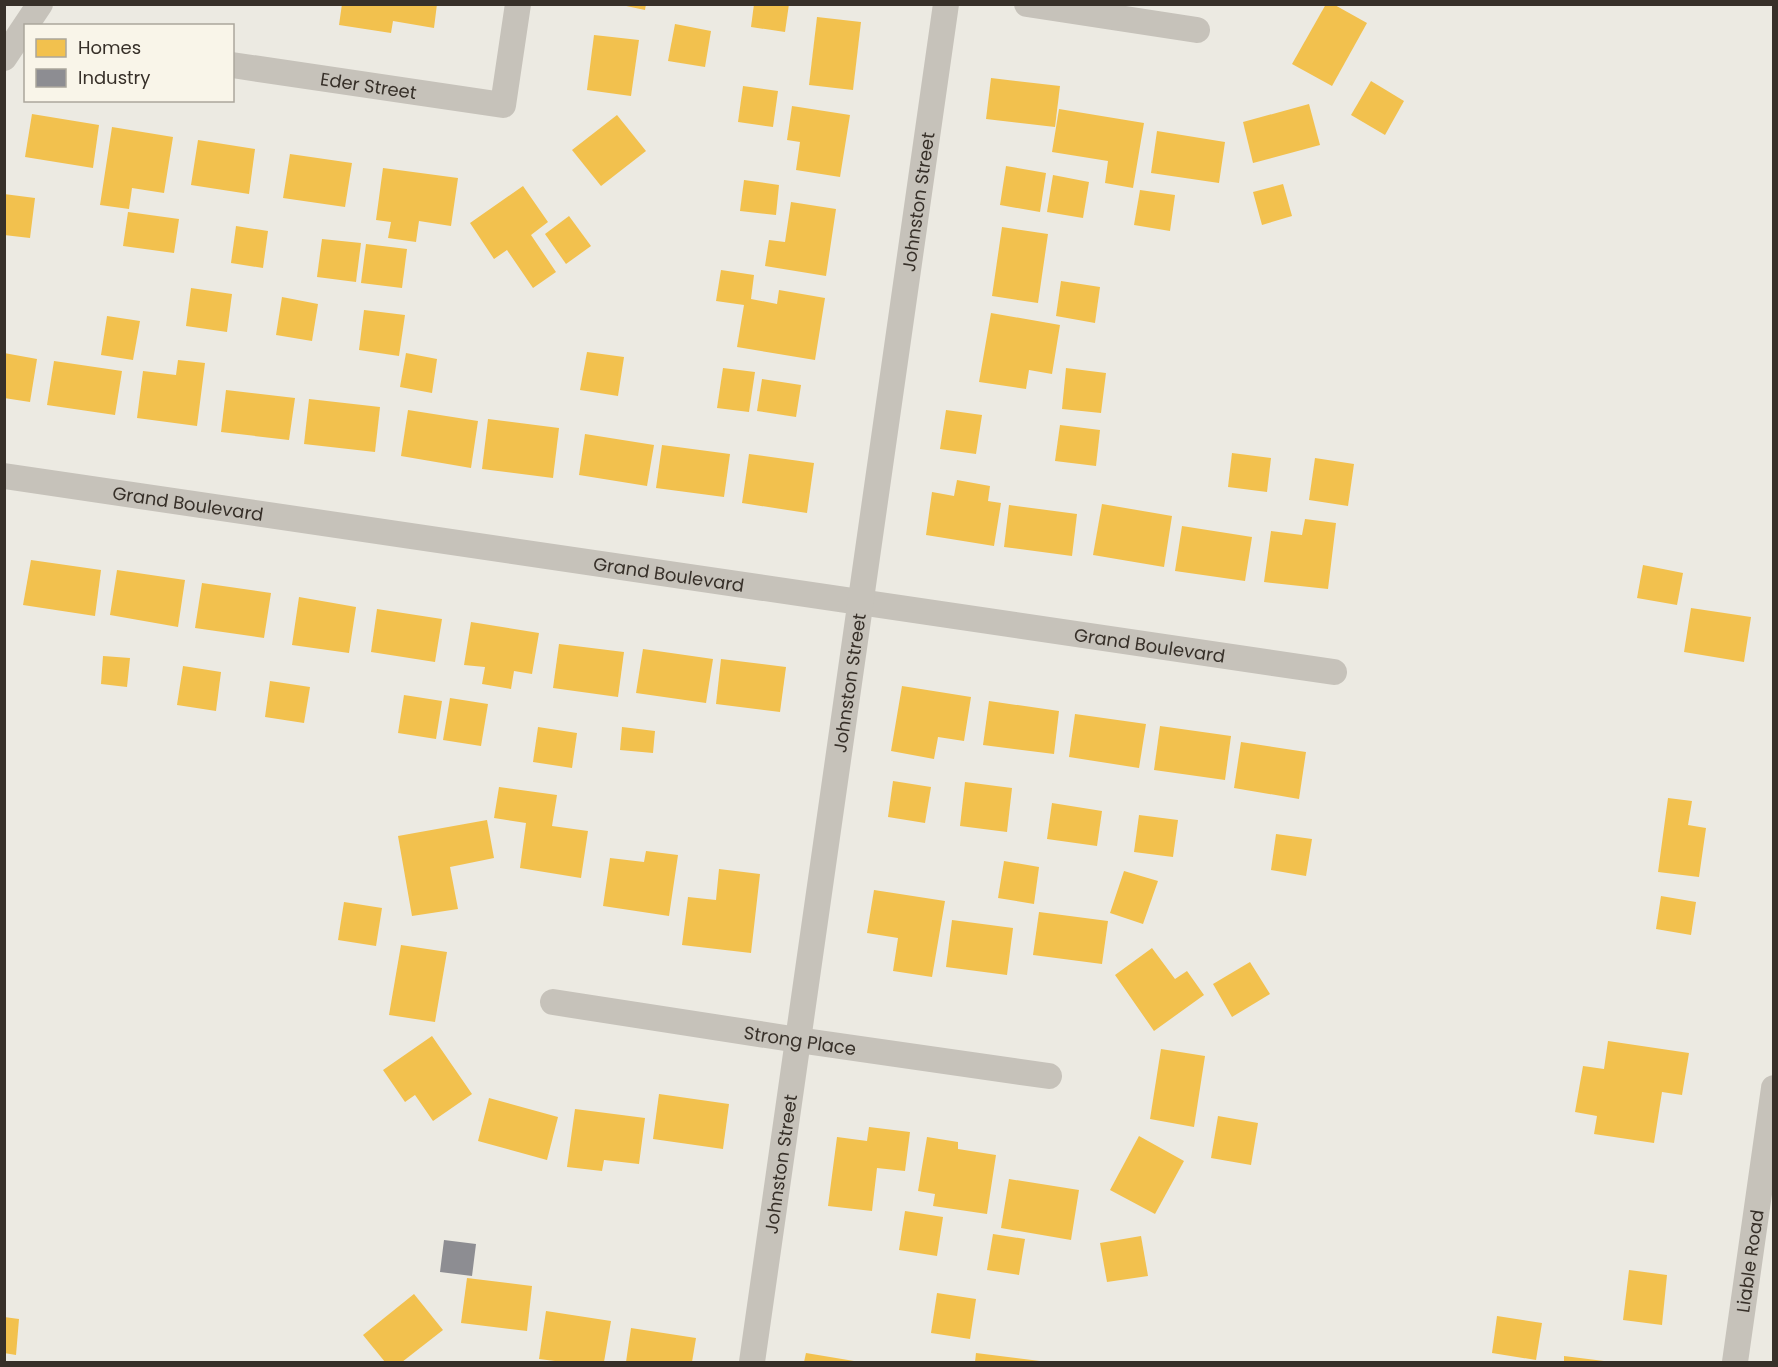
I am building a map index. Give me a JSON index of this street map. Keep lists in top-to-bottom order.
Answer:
{
  "streets": {
    "street": [
      "Eder Street",
      "Johnston Street",
      "Grand Boulevard",
      "Strong Place",
      "Liable Road"
    ]
  },
  "crossings": [
    ["Johnston Street", "Grand Boulevard"],
    ["Johnston Street", "Strong Place"]
  ],
  "legend": ["Homes", "Industry"]
}
